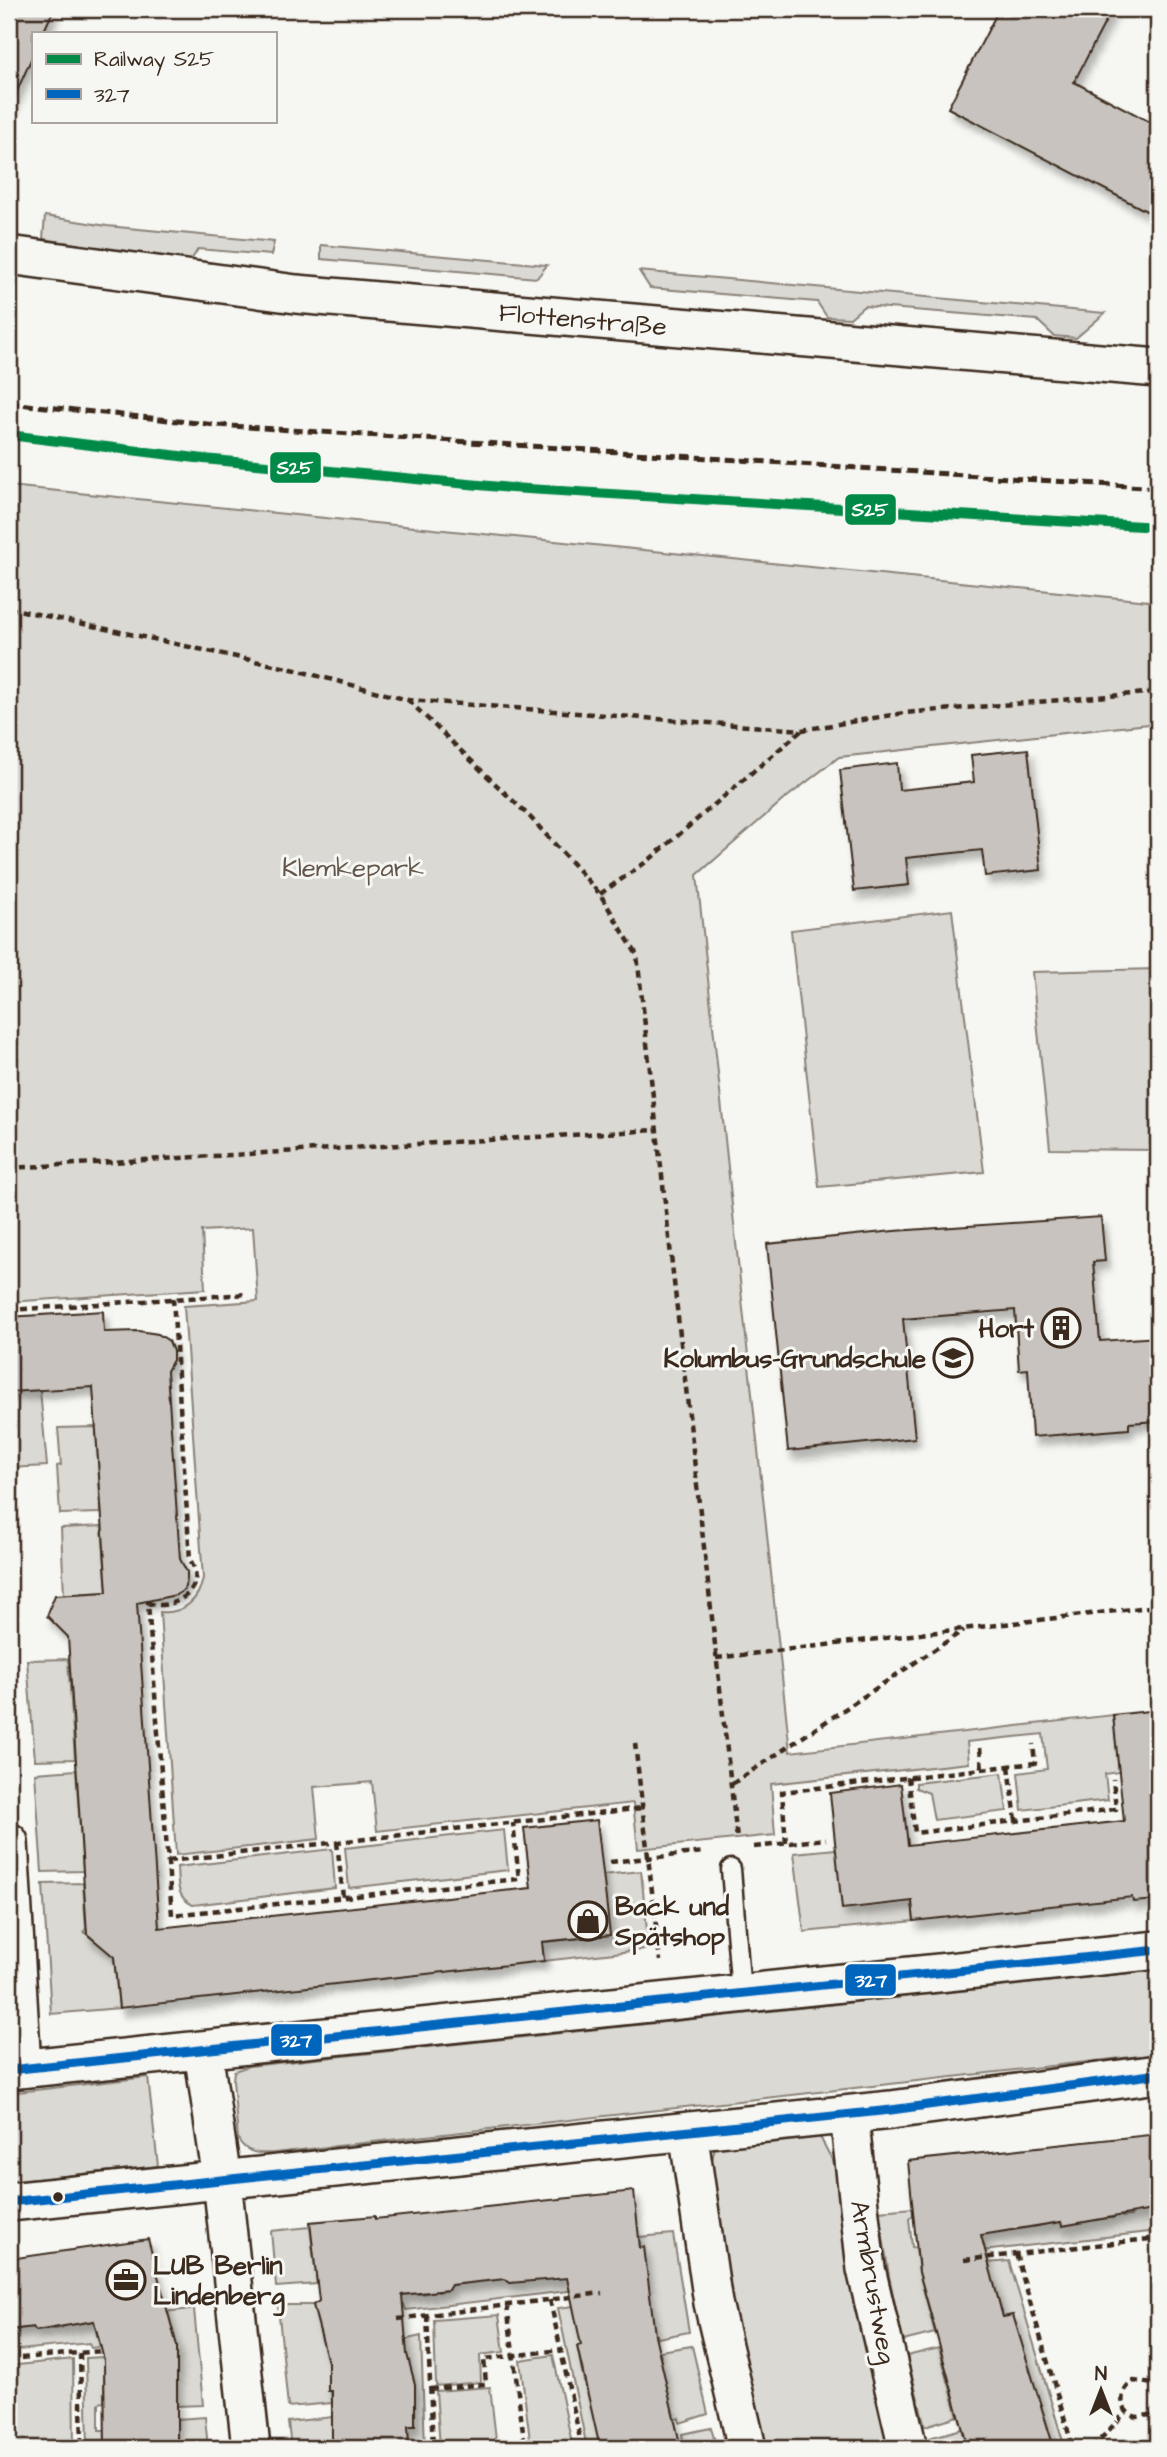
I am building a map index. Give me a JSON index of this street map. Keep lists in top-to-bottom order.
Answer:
{
  "streets": {
    "street": ["Flottenstraße", "Armbrustweg"]
  },
  "parks": ["Klemkepark"],
  "places": {
    "building": ["Hort"],
    "school or university": ["Kolumbus-Grundschule"],
    "shop": ["Back und Spätshop"],
    "office": ["LUB Berlin Lindenberg"]
  },
  "lines": ["rail line S25", "transit line 327"],
  "legend": ["Railway S25", "327"],
  "north": "top"
}
